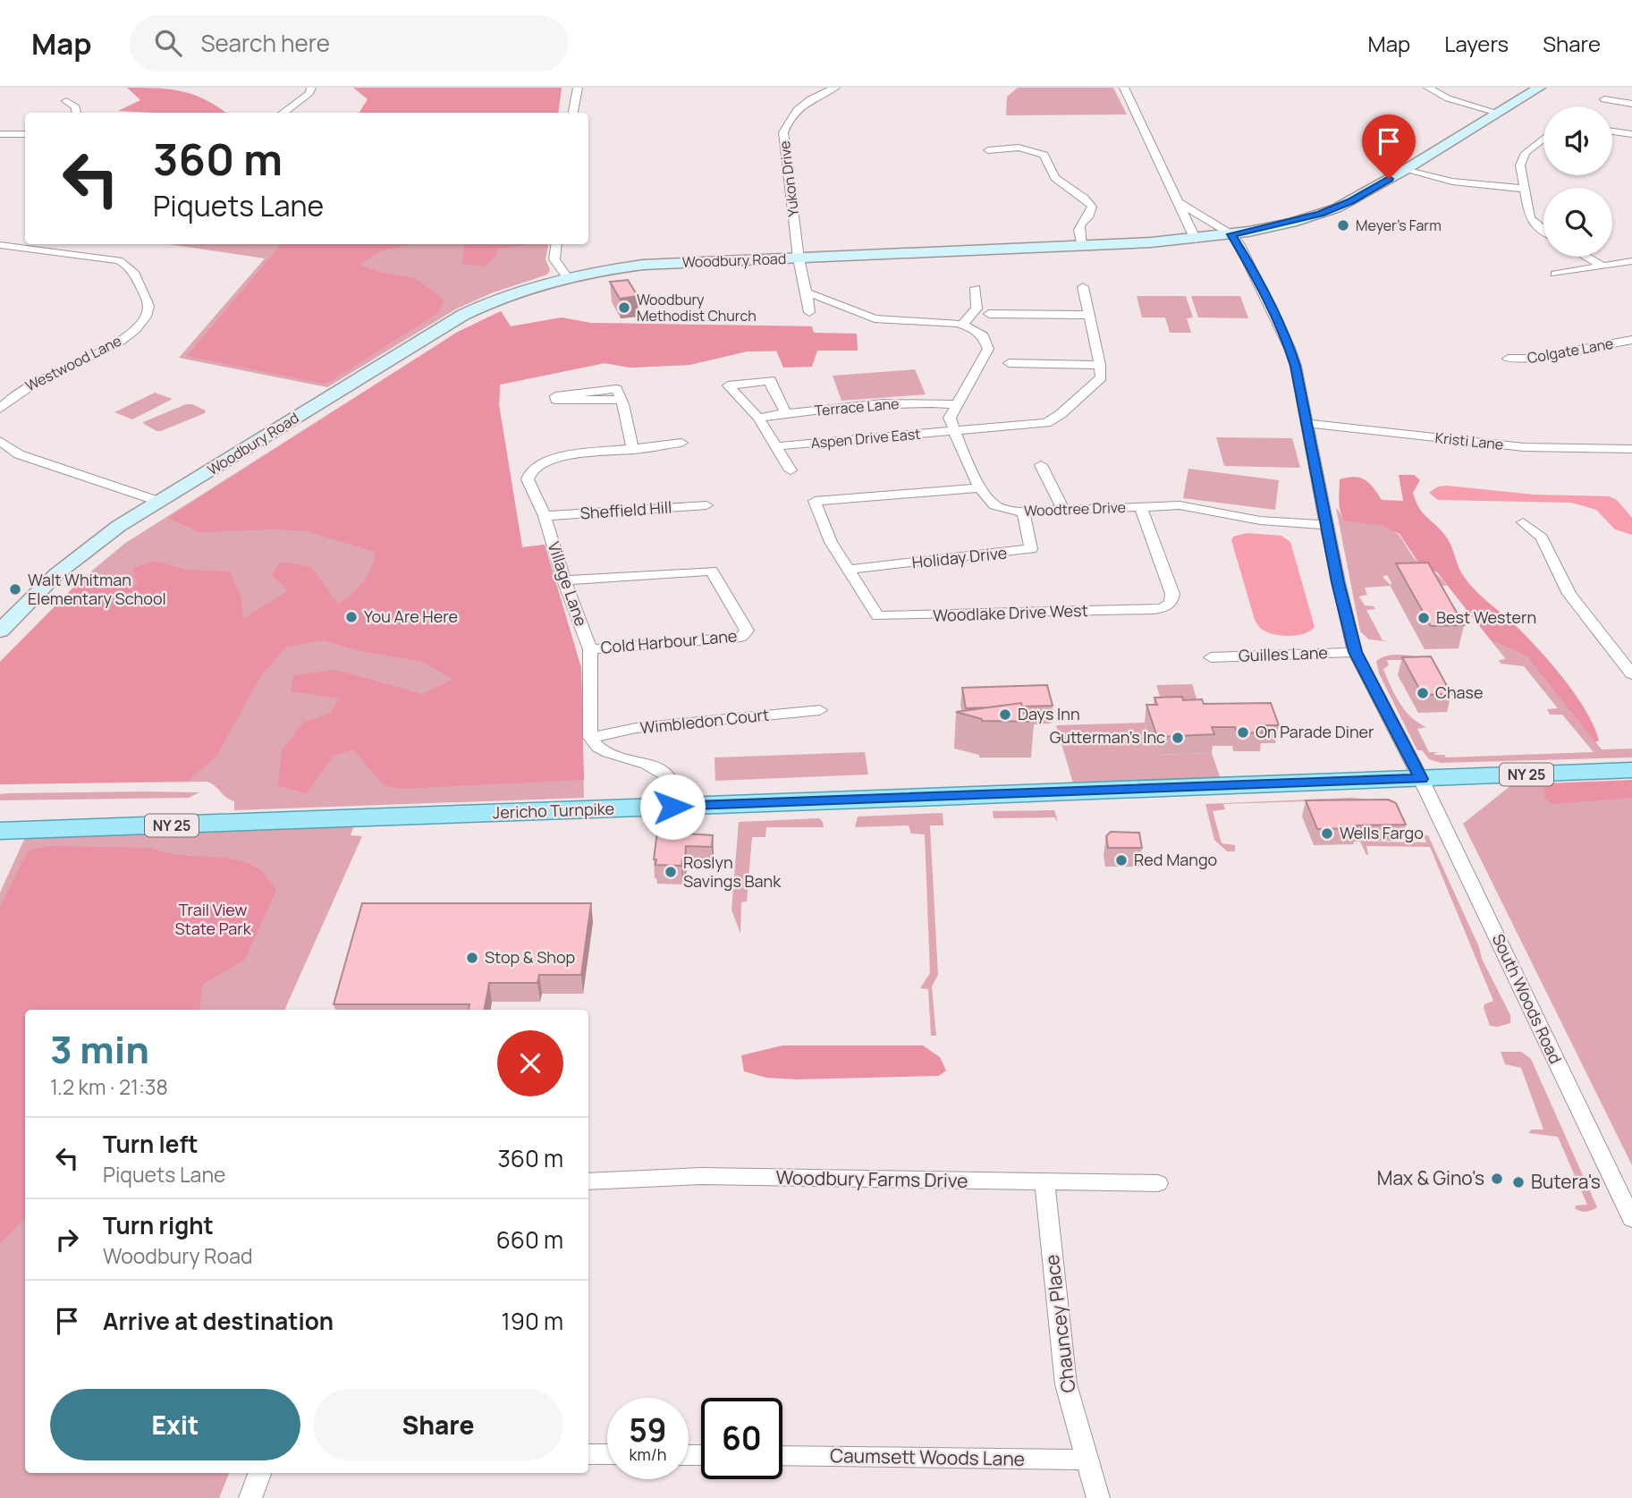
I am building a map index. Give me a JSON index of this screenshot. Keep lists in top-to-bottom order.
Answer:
{
  "streets": {
    "main road": ["Woodbury Road", "NY 25", "Jericho Turnpike"],
    "street": [
      "Yukon Drive",
      "Colgate Lane",
      "Westwood Lane",
      "Terrace Lane",
      "Aspen Drive East",
      "Kristi Lane",
      "Woodtree Drive",
      "Sheffield Hill",
      "Holiday Drive",
      "Village Lane",
      "Woodlake Drive West",
      "Cold Harbour Lane",
      "Guilles Lane",
      "Wimbledon Court",
      "South Woods Road",
      "Woodbury Farms Drive",
      "Chauncey Place",
      "Caumsett Woods Lane"
    ]
  },
  "crossings": [
    ["Yukon Drive", "Woodbury Road"],
    ["Woodbury Road", "South Woods Road"],
    ["Terrace Lane", "Woodtree Drive"],
    ["Aspen Drive East", "Woodtree Drive"],
    ["Kristi Lane", "South Woods Road"],
    ["Woodtree Drive", "Holiday Drive"],
    ["Woodtree Drive", "Woodlake Drive West"],
    ["Woodtree Drive", "South Woods Road"],
    ["Sheffield Hill", "Village Lane"],
    ["Holiday Drive", "Woodlake Drive West"],
    ["Village Lane", "Cold Harbour Lane"],
    ["Village Lane", "Wimbledon Court"],
    ["Guilles Lane", "South Woods Road"],
    ["Jericho Turnpike", "South Woods Road"],
    ["Woodbury Farms Drive", "Chauncey Place"],
    ["Chauncey Place", "Caumsett Woods Lane"]
  ],
  "parks": ["Trail View State Park"],
  "places": [
    "Meyer's Farm",
    "Woodbury Methodist Church",
    "Walt Whitman Elementary School",
    "You Are Here",
    "Best Western",
    "Chase",
    "Days Inn",
    "On Parade Diner",
    "Gutterman's Inc",
    "Wells Fargo",
    "Red Mango",
    "Roslyn Savings Bank",
    "Stop & Shop",
    "Max & Gino's",
    "Butera's"
  ],
  "page": {
    "header": "Map",
    "search": "Search here",
    "nav": ["Map", "Layers", "Share"],
    "turn": ["360 m", "Piquets Lane"],
    "heading": ["3 min", "1.2 km · 21:38"],
    "list": [
      {
        "name": "Turn left",
        "note": "Piquets Lane",
        "value": "360 m"
      },
      {
        "name": "Turn right",
        "note": "Woodbury Road",
        "value": "660 m"
      },
      {
        "name": "Arrive at destination",
        "value": "190 m"
      }
    ],
    "buttons": ["Exit", "Share"],
    "speed": "59 km/h",
    "limit": "60"
  }
}
